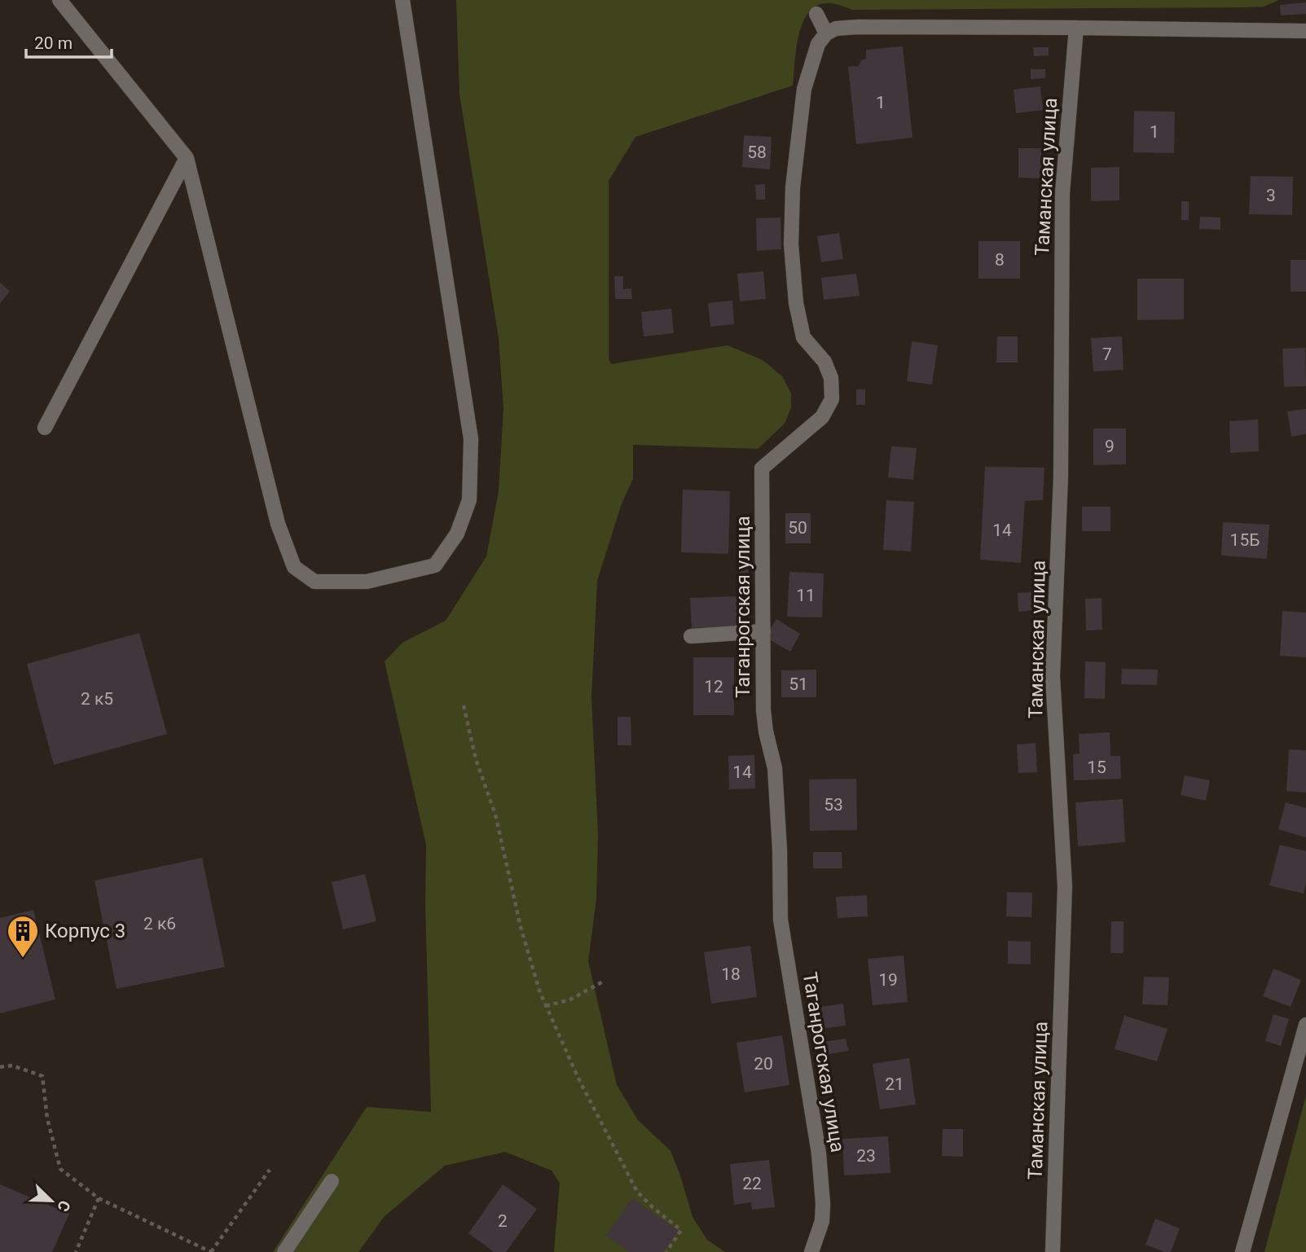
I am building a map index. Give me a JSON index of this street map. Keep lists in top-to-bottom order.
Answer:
{
  "streets": {
    "street": ["Таманская улица", "Таганрогская улица"]
  },
  "places": {
    "building": ["Корпус 3"]
  },
  "house_numbers": [
    "1",
    "1",
    "58",
    "3",
    "8",
    "7",
    "9",
    "50",
    "14",
    "15Б",
    "11",
    "51",
    "12",
    "2 к5",
    "15",
    "14",
    "53",
    "2 к6",
    "18",
    "19",
    "20",
    "21",
    "23",
    "22",
    "2"
  ],
  "scale_bar": "20 m",
  "north": "bottom right"
}
